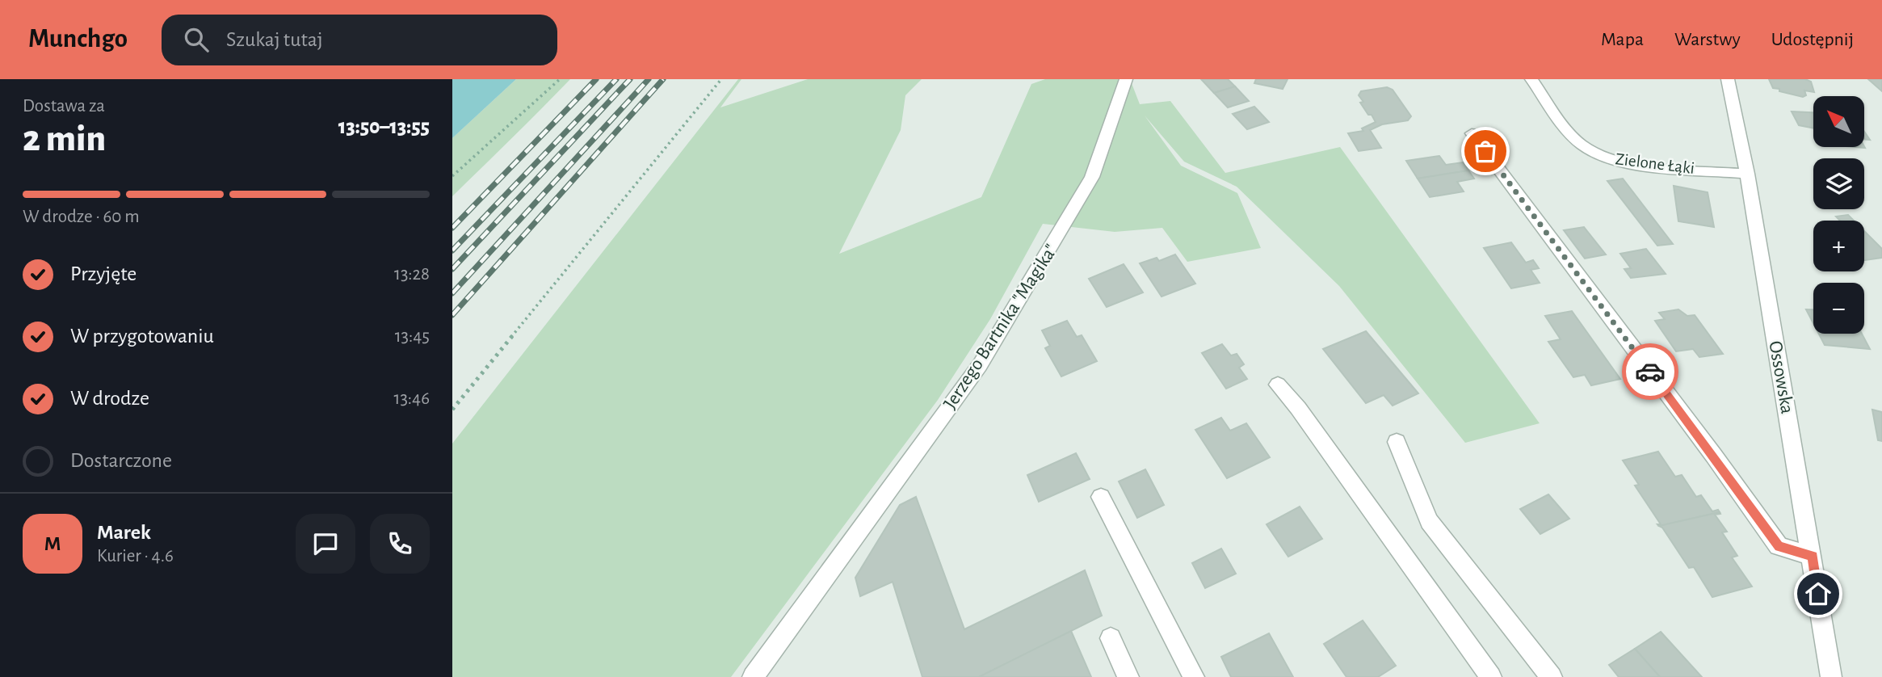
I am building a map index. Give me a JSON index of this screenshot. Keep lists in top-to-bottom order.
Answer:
{
  "streets": {
    "street": ["Zielone Łąki", "Jerzego Bartnika \"Magika\"", "Ossowska"]
  },
  "crossings": [
    ["Zielone Łąki", "Ossowska"]
  ],
  "north": "top left",
  "page": {
    "header": "Munchgo",
    "search": "Szukaj tutaj",
    "nav": ["Mapa", "Warstwy", "Udostępnij"],
    "heading": ["2 min", "Dostawa za", "13:50–13:55"],
    "panel": ["Marek", "Kurier · 4.6"],
    "map_buttons": ["+", "−"],
    "bar": "W drodze · 60 m",
    "list": [
      ["Przyjęte", "13:28"],
      ["W przygotowaniu", "13:45"],
      ["W drodze", "13:46"],
      "Dostarczone"
    ],
    "round": "M"
  }
}
